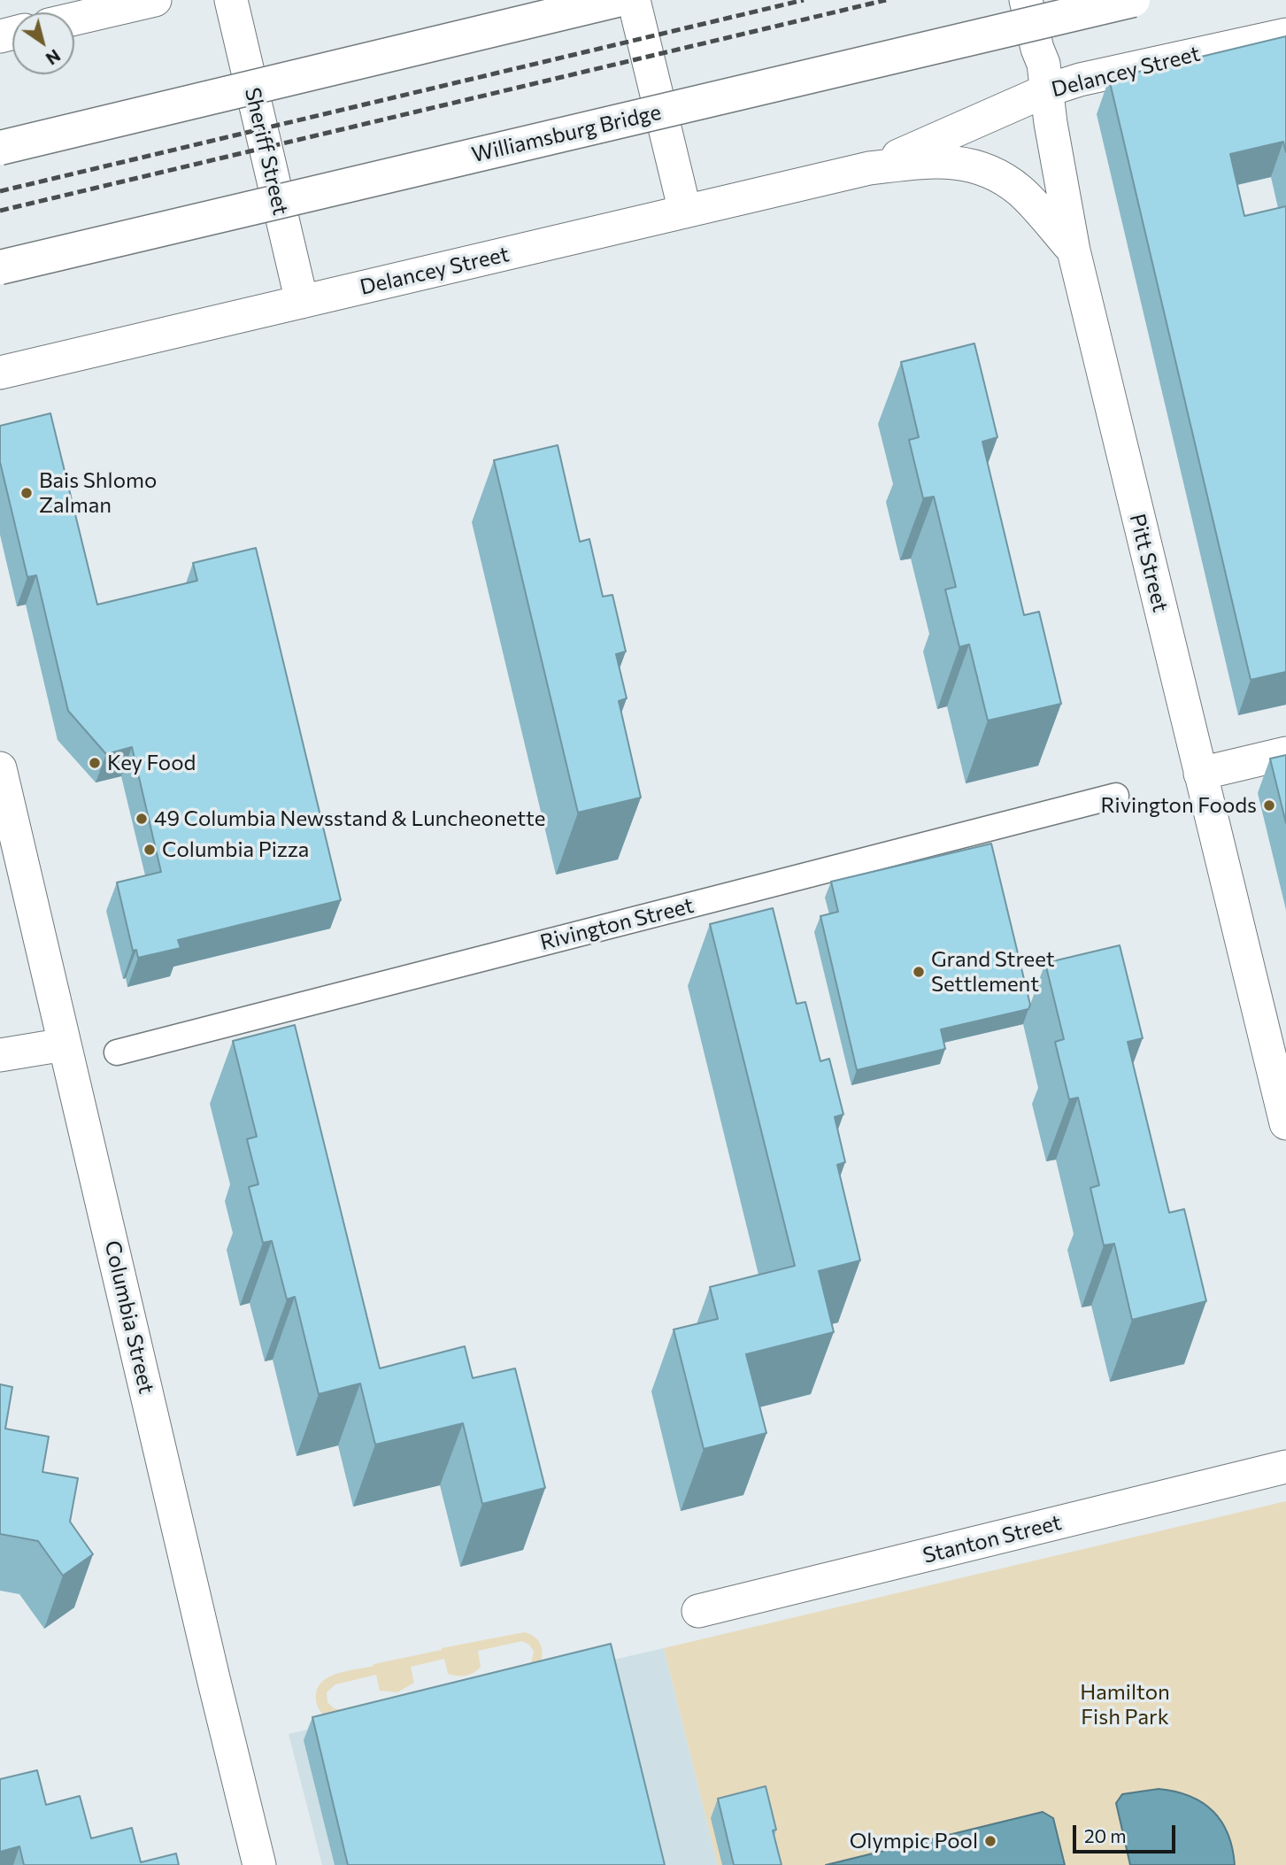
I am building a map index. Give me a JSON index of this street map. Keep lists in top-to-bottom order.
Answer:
{
  "streets": {
    "highway": ["Williamsburg Bridge"],
    "street": [
      "Delancey Street",
      "Sheriff Street",
      "Pitt Street",
      "Rivington Street",
      "Columbia Street",
      "Stanton Street"
    ]
  },
  "crossings": [
    ["Delancey Street", "Sheriff Street"],
    ["Delancey Street", "Pitt Street"]
  ],
  "parks": ["Hamilton Fish Park"],
  "places": [
    "Bais Shlomo Zalman",
    "Key Food",
    "Rivington Foods",
    "49 Columbia Newsstand & Luncheonette",
    "Columbia Pizza",
    "Grand Street Settlement",
    "Olympic Pool"
  ],
  "scale_bar": "20 m",
  "north": "bottom right"
}
